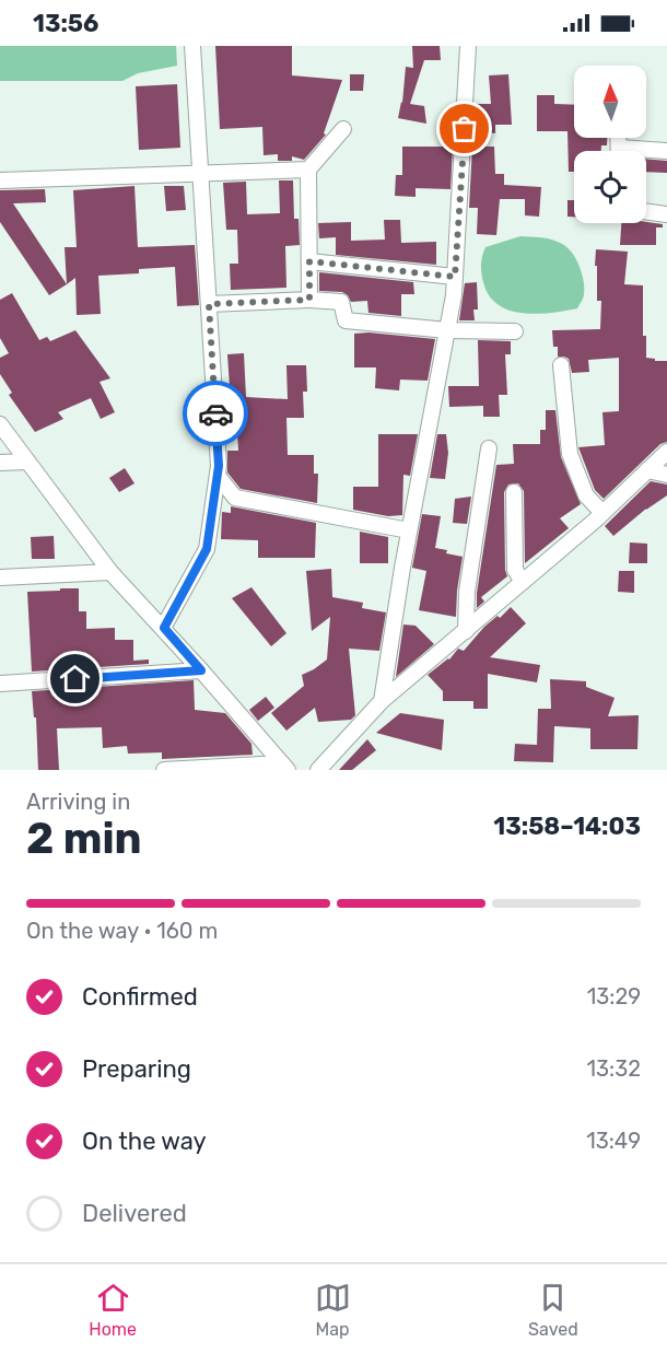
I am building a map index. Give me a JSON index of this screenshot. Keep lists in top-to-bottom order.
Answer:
{
  "north": "top",
  "page": {
    "status": "13:56",
    "heading": ["2 min", "Arriving in", "13:58–14:03"],
    "bar": "On the way · 160 m",
    "list": [
      ["Confirmed", "13:29"],
      ["Preparing", "13:32"],
      ["On the way", "13:49"],
      "Delivered"
    ],
    "tabs": ["Home", "Map", "Saved"]
  }
}
